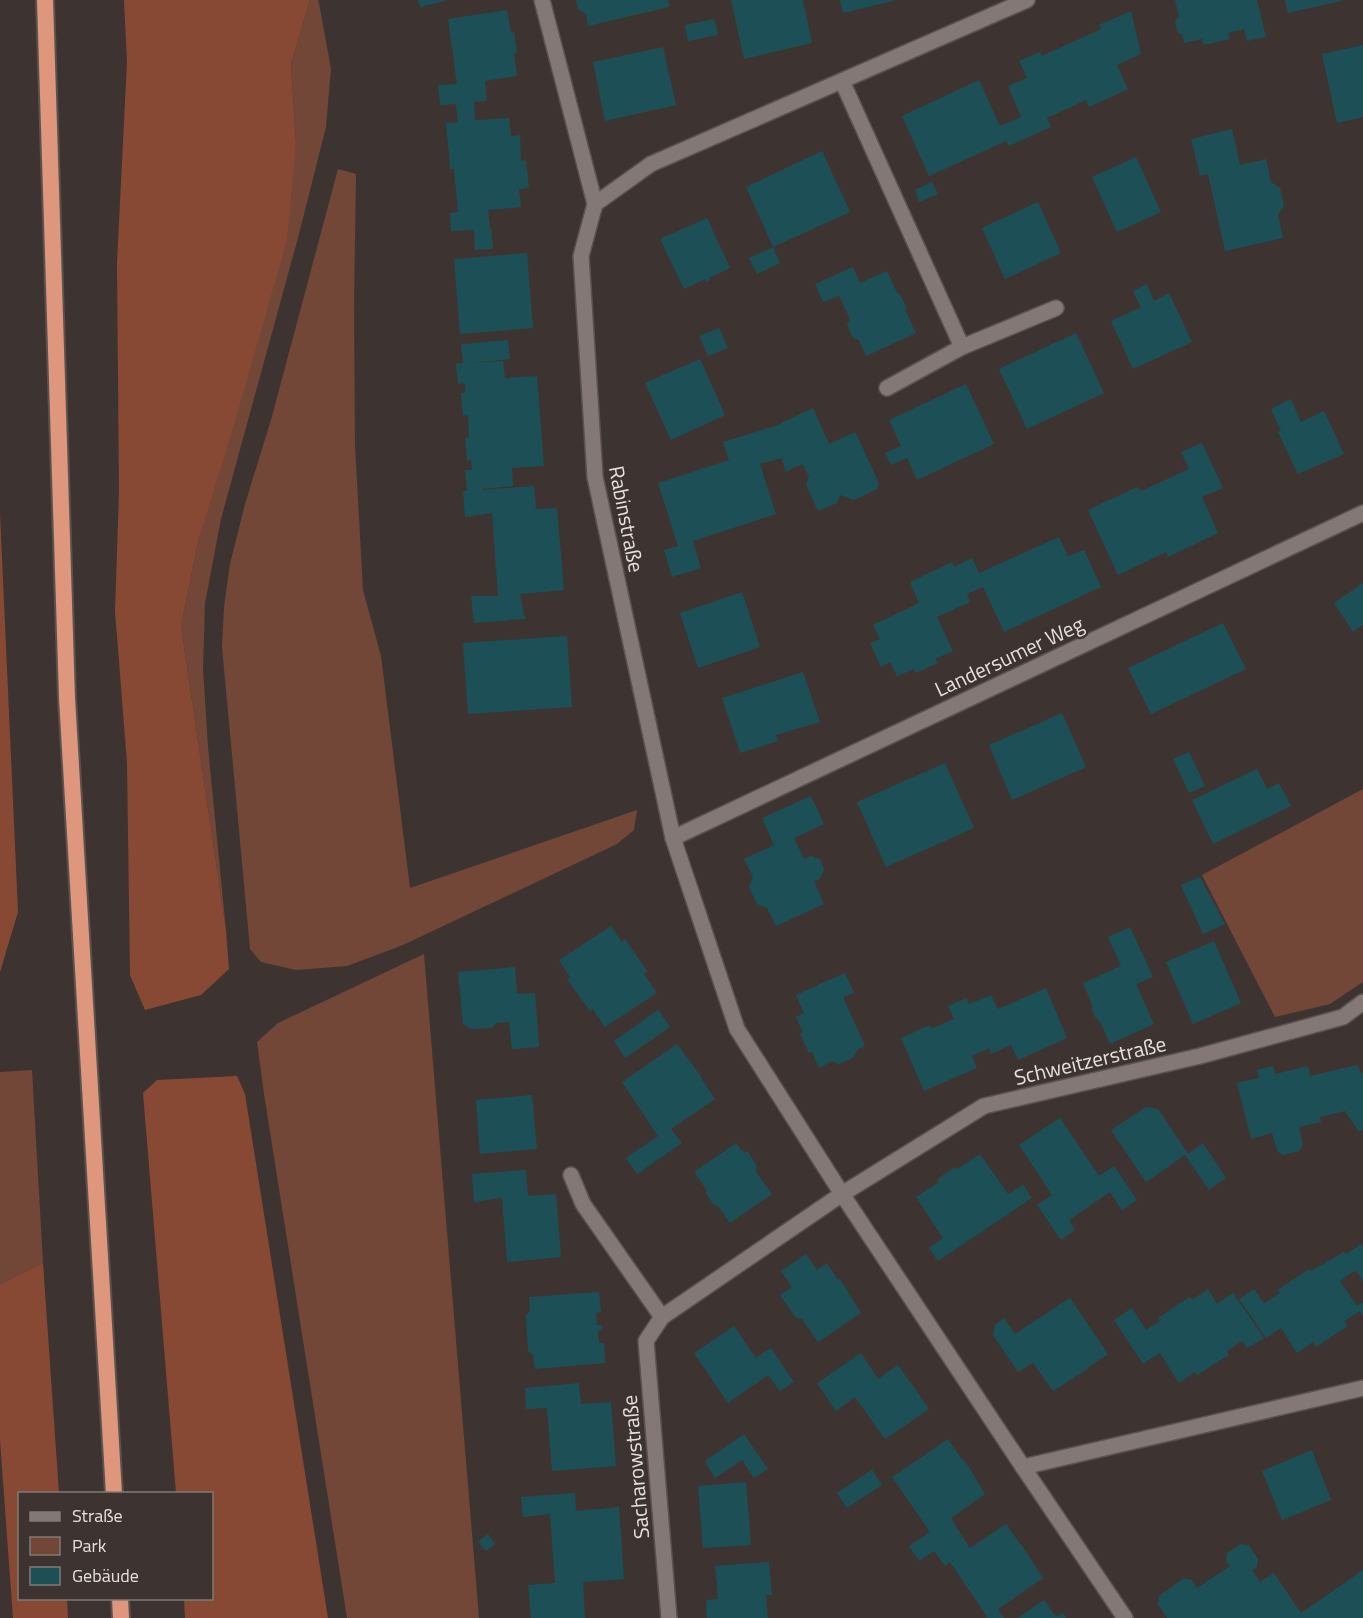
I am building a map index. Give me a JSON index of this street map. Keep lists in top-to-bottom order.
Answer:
{
  "streets": {
    "street": [
      "Rabinstraße",
      "Landersumer Weg",
      "Schweitzerstraße",
      "Sacharowstraße"
    ]
  },
  "crossings": [
    ["Rabinstraße", "Landersumer Weg"],
    ["Schweitzerstraße", "Sacharowstraße"]
  ],
  "legend": ["Straße", "Park", "Gebäude"]
}
